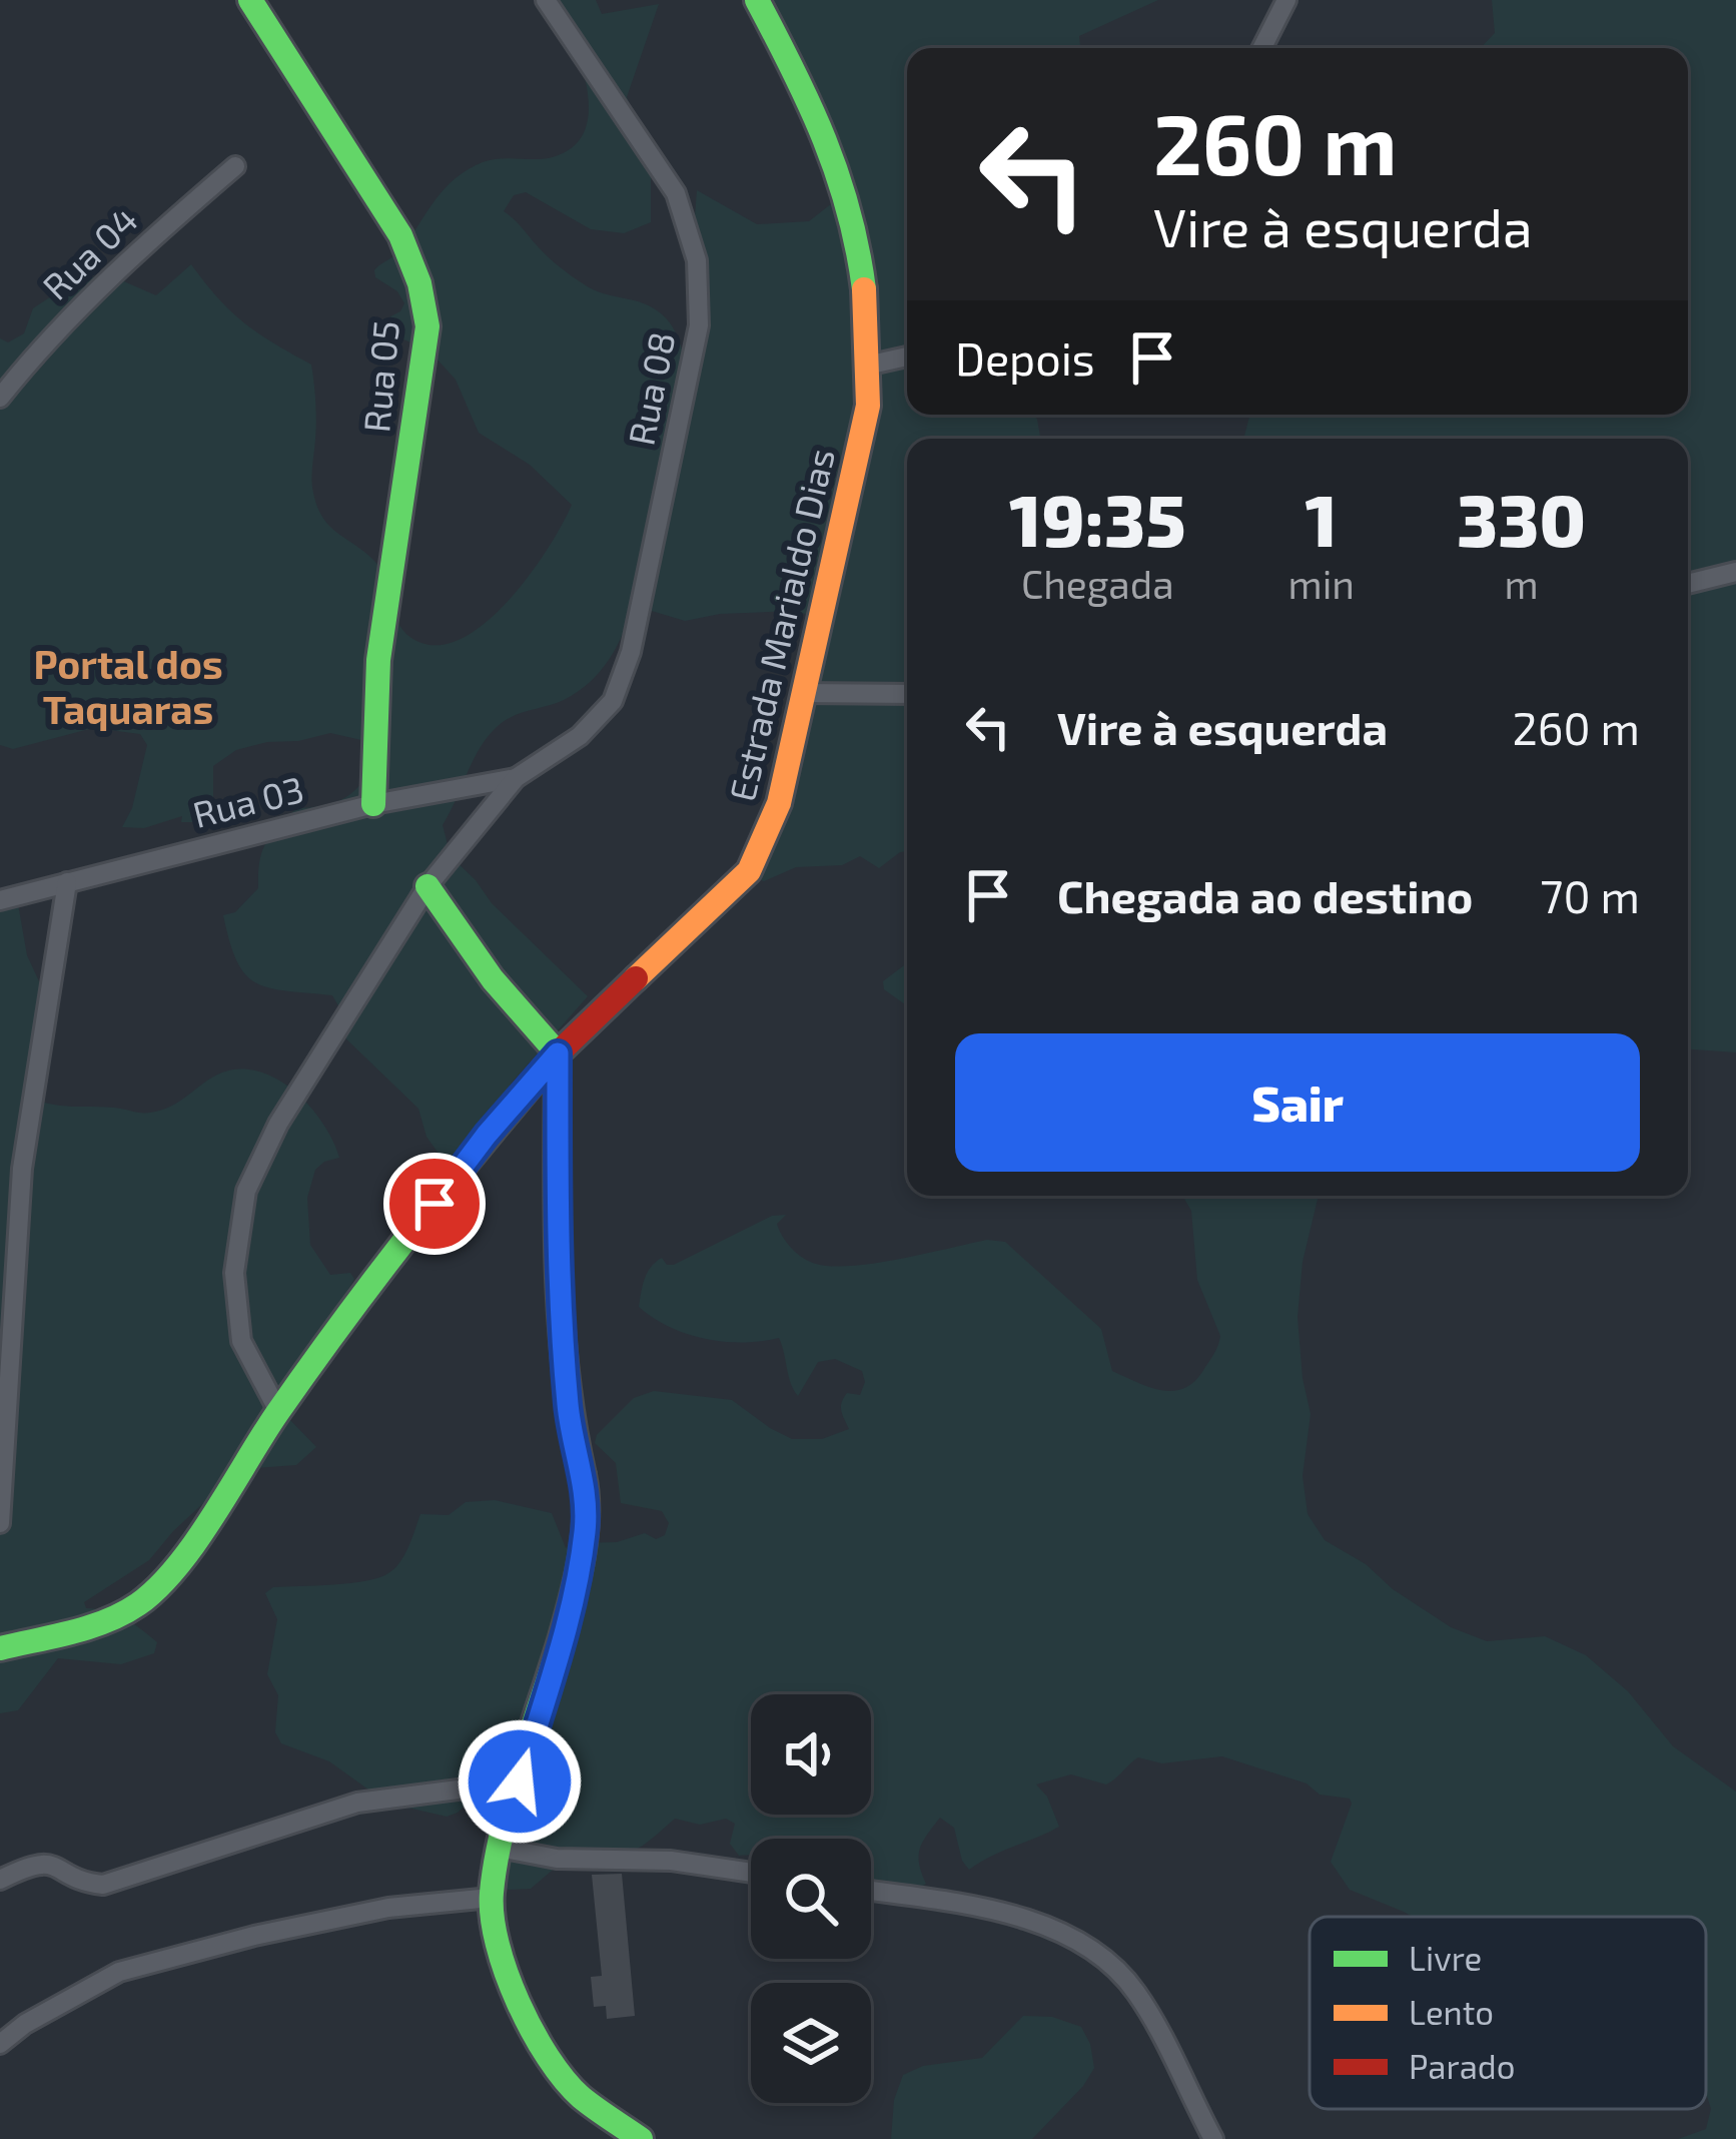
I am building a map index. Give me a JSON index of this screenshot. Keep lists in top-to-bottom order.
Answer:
{
  "streets": {
    "street": [
      "Rua 04",
      "Rua 05",
      "Rua 08",
      "Estrada Marialdo Dias",
      "Rua 03"
    ]
  },
  "crossings": [
    ["Rua 05", "Rua 03"],
    ["Rua 08", "Rua 03"]
  ],
  "districts": ["Portal dos Taquaras"],
  "legend": ["Livre", "Lento", "Parado"],
  "page": {
    "turn": ["260 m", "Vire à esquerda"],
    "then": "Depois",
    "eta": [
      "19:35",
      "Chegada",
      "1",
      "min",
      "330",
      "m"
    ],
    "list": [
      {
        "name": "Vire à esquerda",
        "value": "260 m"
      },
      {
        "name": "Chegada ao destino",
        "value": "70 m"
      }
    ],
    "buttons": "Sair"
  }
}
